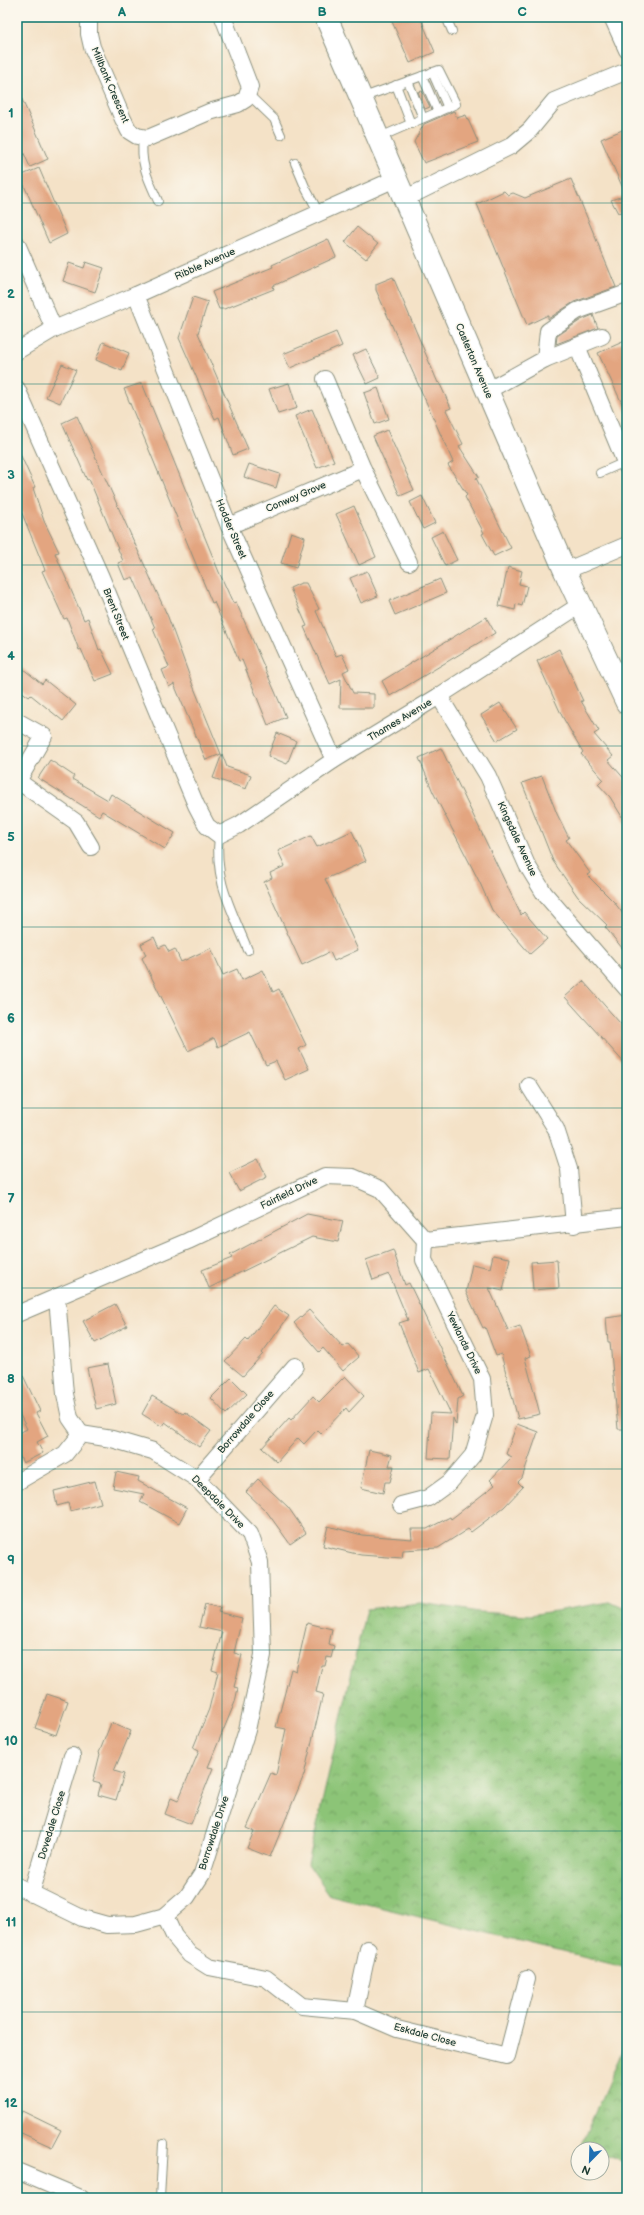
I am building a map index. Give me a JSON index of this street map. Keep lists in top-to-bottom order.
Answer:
{
  "streets": {
    "highway": ["Casterton Avenue"],
    "street": [
      "Millbank Crescent",
      "Ribble Avenue",
      "Conway Grove",
      "Hodder Street",
      "Brent Street",
      "Thames Avenue",
      "Kingsdale Avenue",
      "Fairfield Drive",
      "Yewlands Drive",
      "Borrowdale Close",
      "Deepdale Drive",
      "Dovedale Close",
      "Borrowdale Drive",
      "Eskdale Close"
    ]
  },
  "crossings": [
    ["Ribble Avenue", "Casterton Avenue"],
    ["Ribble Avenue", "Hodder Street"],
    ["Casterton Avenue", "Thames Avenue"],
    ["Conway Grove", "Hodder Street"],
    ["Hodder Street", "Thames Avenue"],
    ["Brent Street", "Thames Avenue"],
    ["Thames Avenue", "Kingsdale Avenue"],
    ["Fairfield Drive", "Yewlands Drive"],
    ["Borrowdale Close", "Deepdale Drive"],
    ["Deepdale Drive", "Borrowdale Drive"],
    ["Dovedale Close", "Borrowdale Drive"],
    ["Borrowdale Drive", "Eskdale Close"]
  ],
  "north": "bottom left",
  "grid": {
    "columns": ["A", "B", "C"],
    "rows": [
      "1",
      "2",
      "3",
      "4",
      "5",
      "6",
      "7",
      "8",
      "9",
      "10",
      "11",
      "12"
    ]
  }
}
